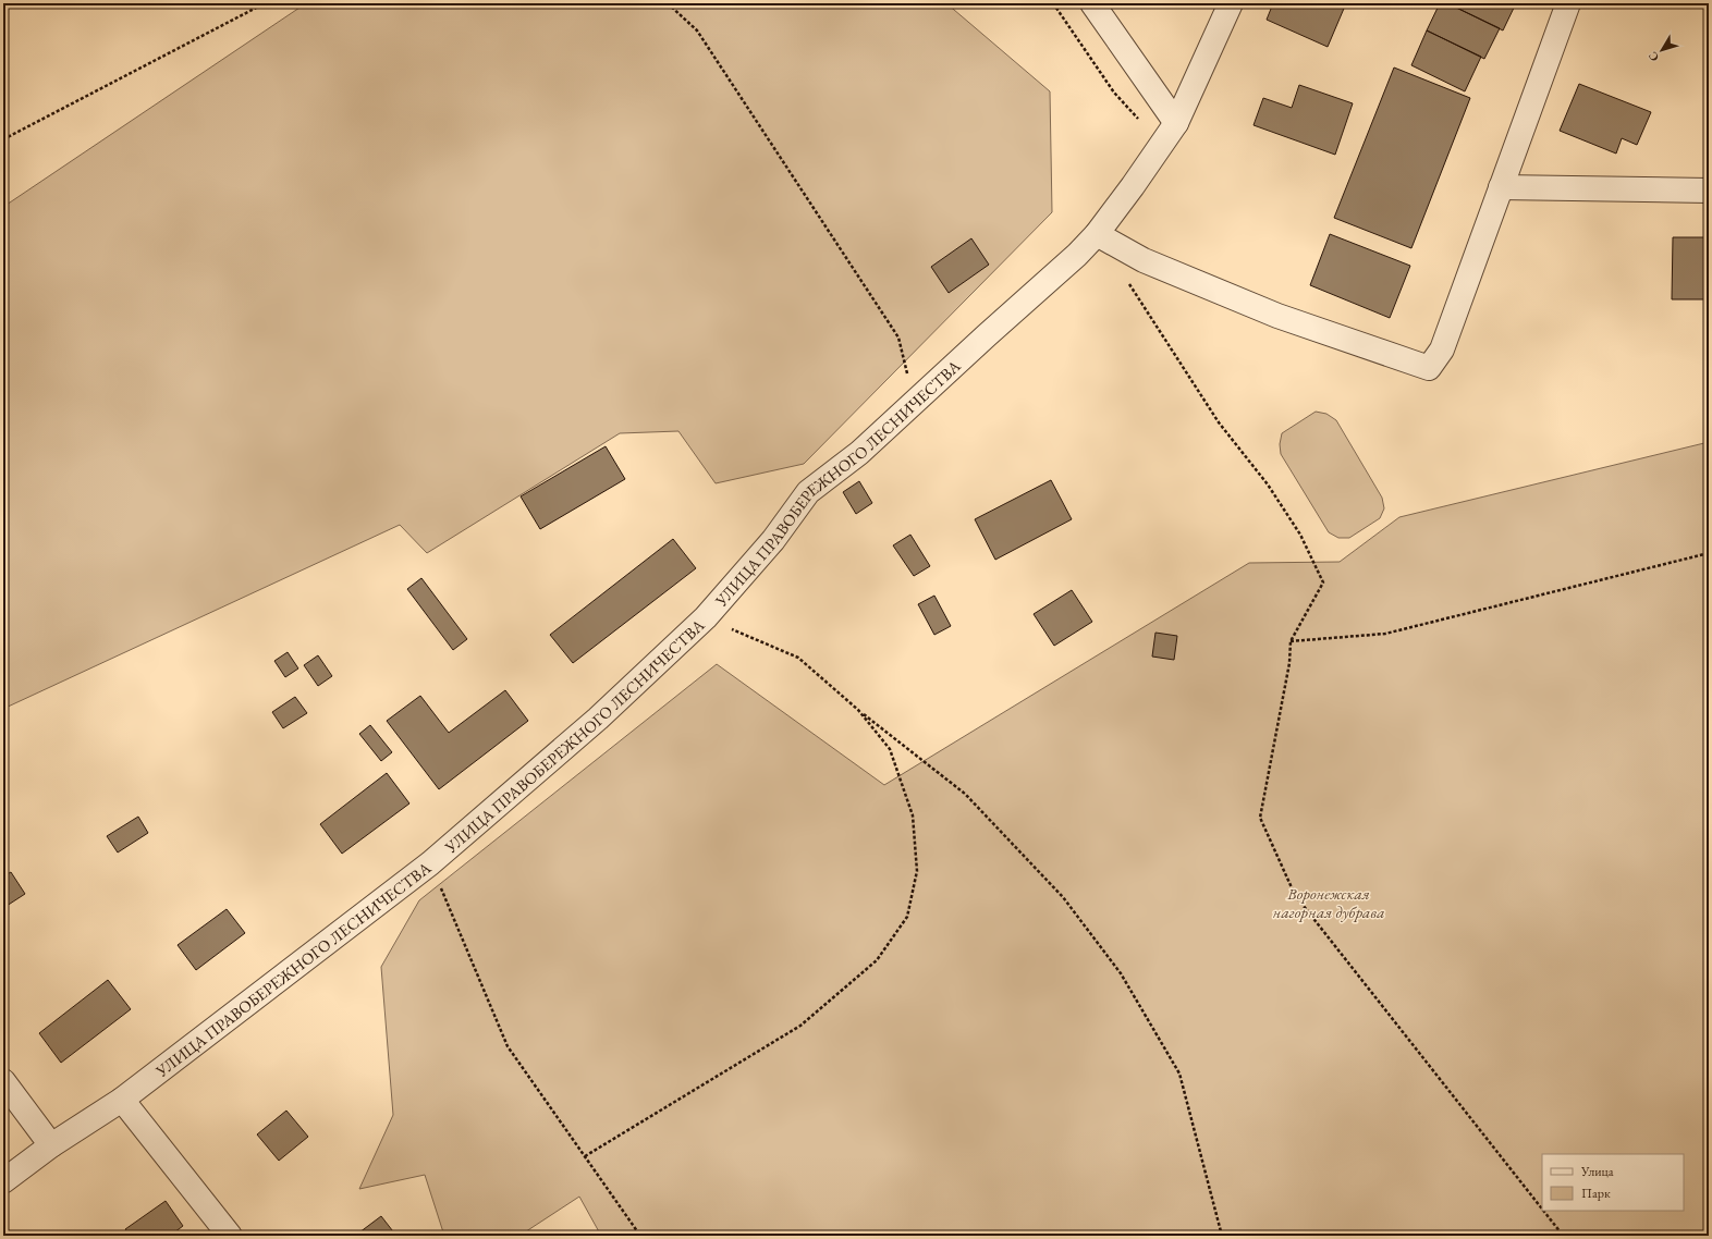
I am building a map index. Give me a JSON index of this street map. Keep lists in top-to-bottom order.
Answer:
{
  "streets": {
    "street": ["УЛИЦА ПРАВОБЕРЕЖНОГО ЛЕСНИЧЕСТВА"]
  },
  "parks": ["Воронежская нагорная дубрава"],
  "legend": ["Улица", "Парк"],
  "north": "bottom left"
}
